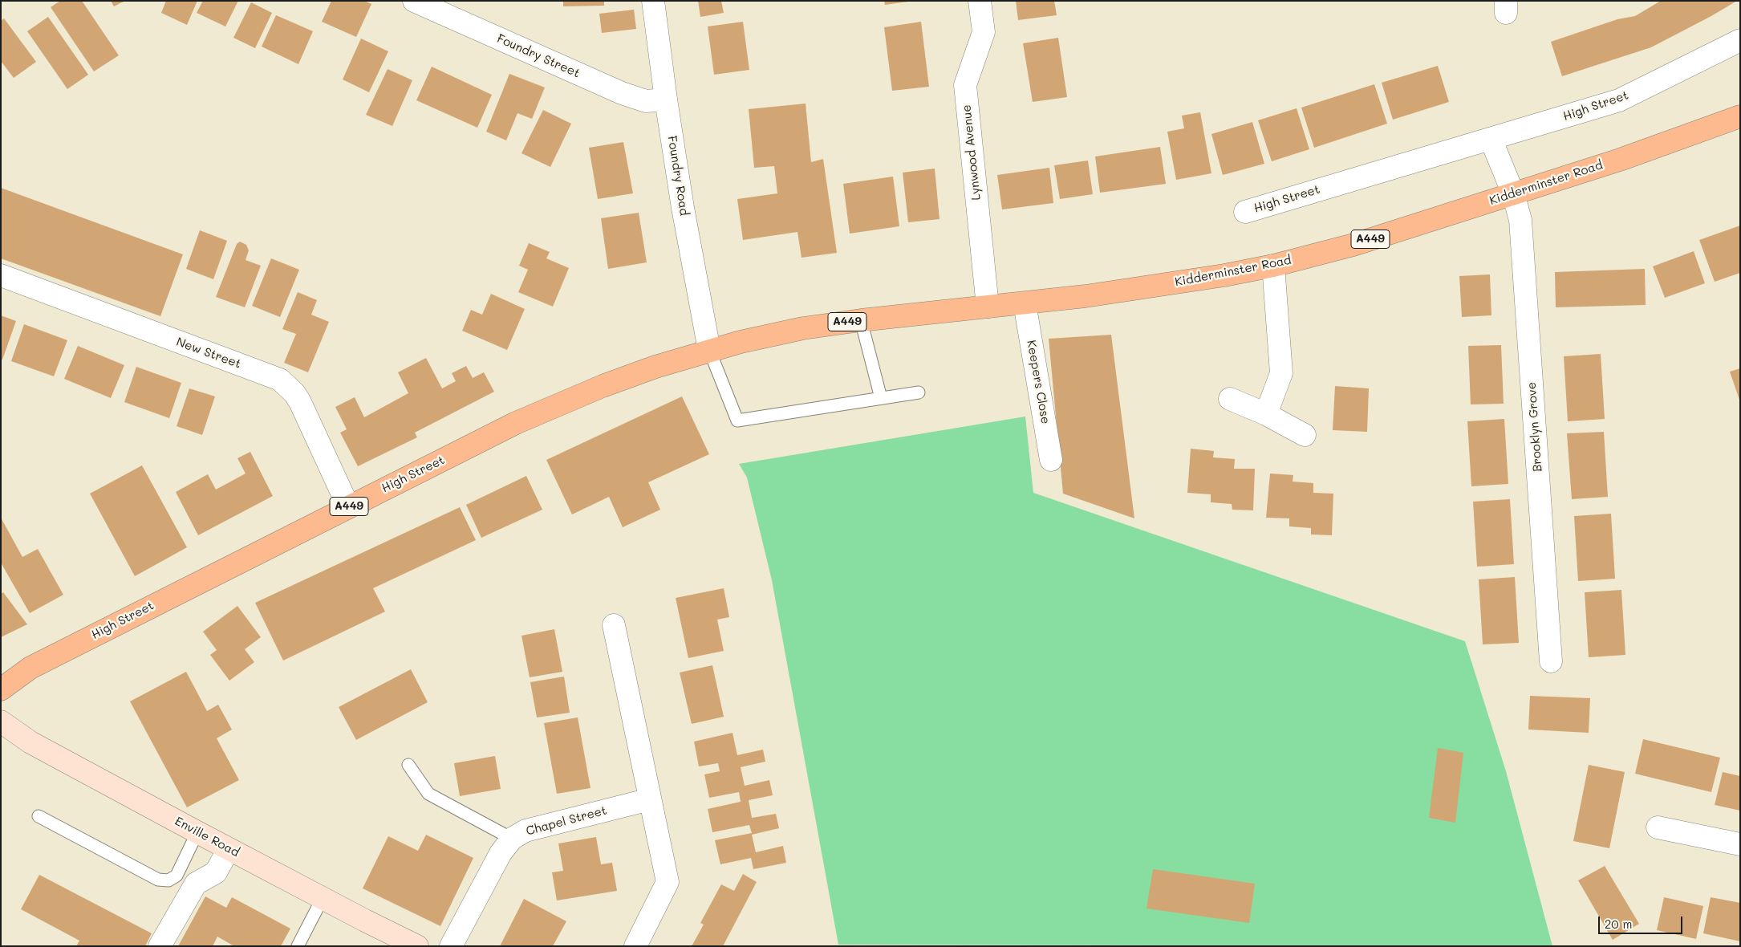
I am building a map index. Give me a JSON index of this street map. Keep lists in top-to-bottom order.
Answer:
{
  "streets": {
    "highway": ["High Street", "Kidderminster Road", "A449"],
    "street": [
      "Foundry Street",
      "Lynwood Avenue",
      "Foundry Road",
      "New Street",
      "Keepers Close",
      "Brooklyn Grove",
      "Chapel Street",
      "Enville Road"
    ]
  },
  "crossings": [
    ["Foundry Street", "Foundry Road"],
    ["High Street", "Foundry Road"],
    ["High Street", "Kidderminster Road"],
    ["High Street", "New Street"],
    ["Lynwood Avenue", "Kidderminster Road"],
    ["Foundry Road", "Kidderminster Road"],
    ["Kidderminster Road", "Keepers Close"],
    ["Kidderminster Road", "Brooklyn Grove"]
  ],
  "scale_bar": "20 m"
}
